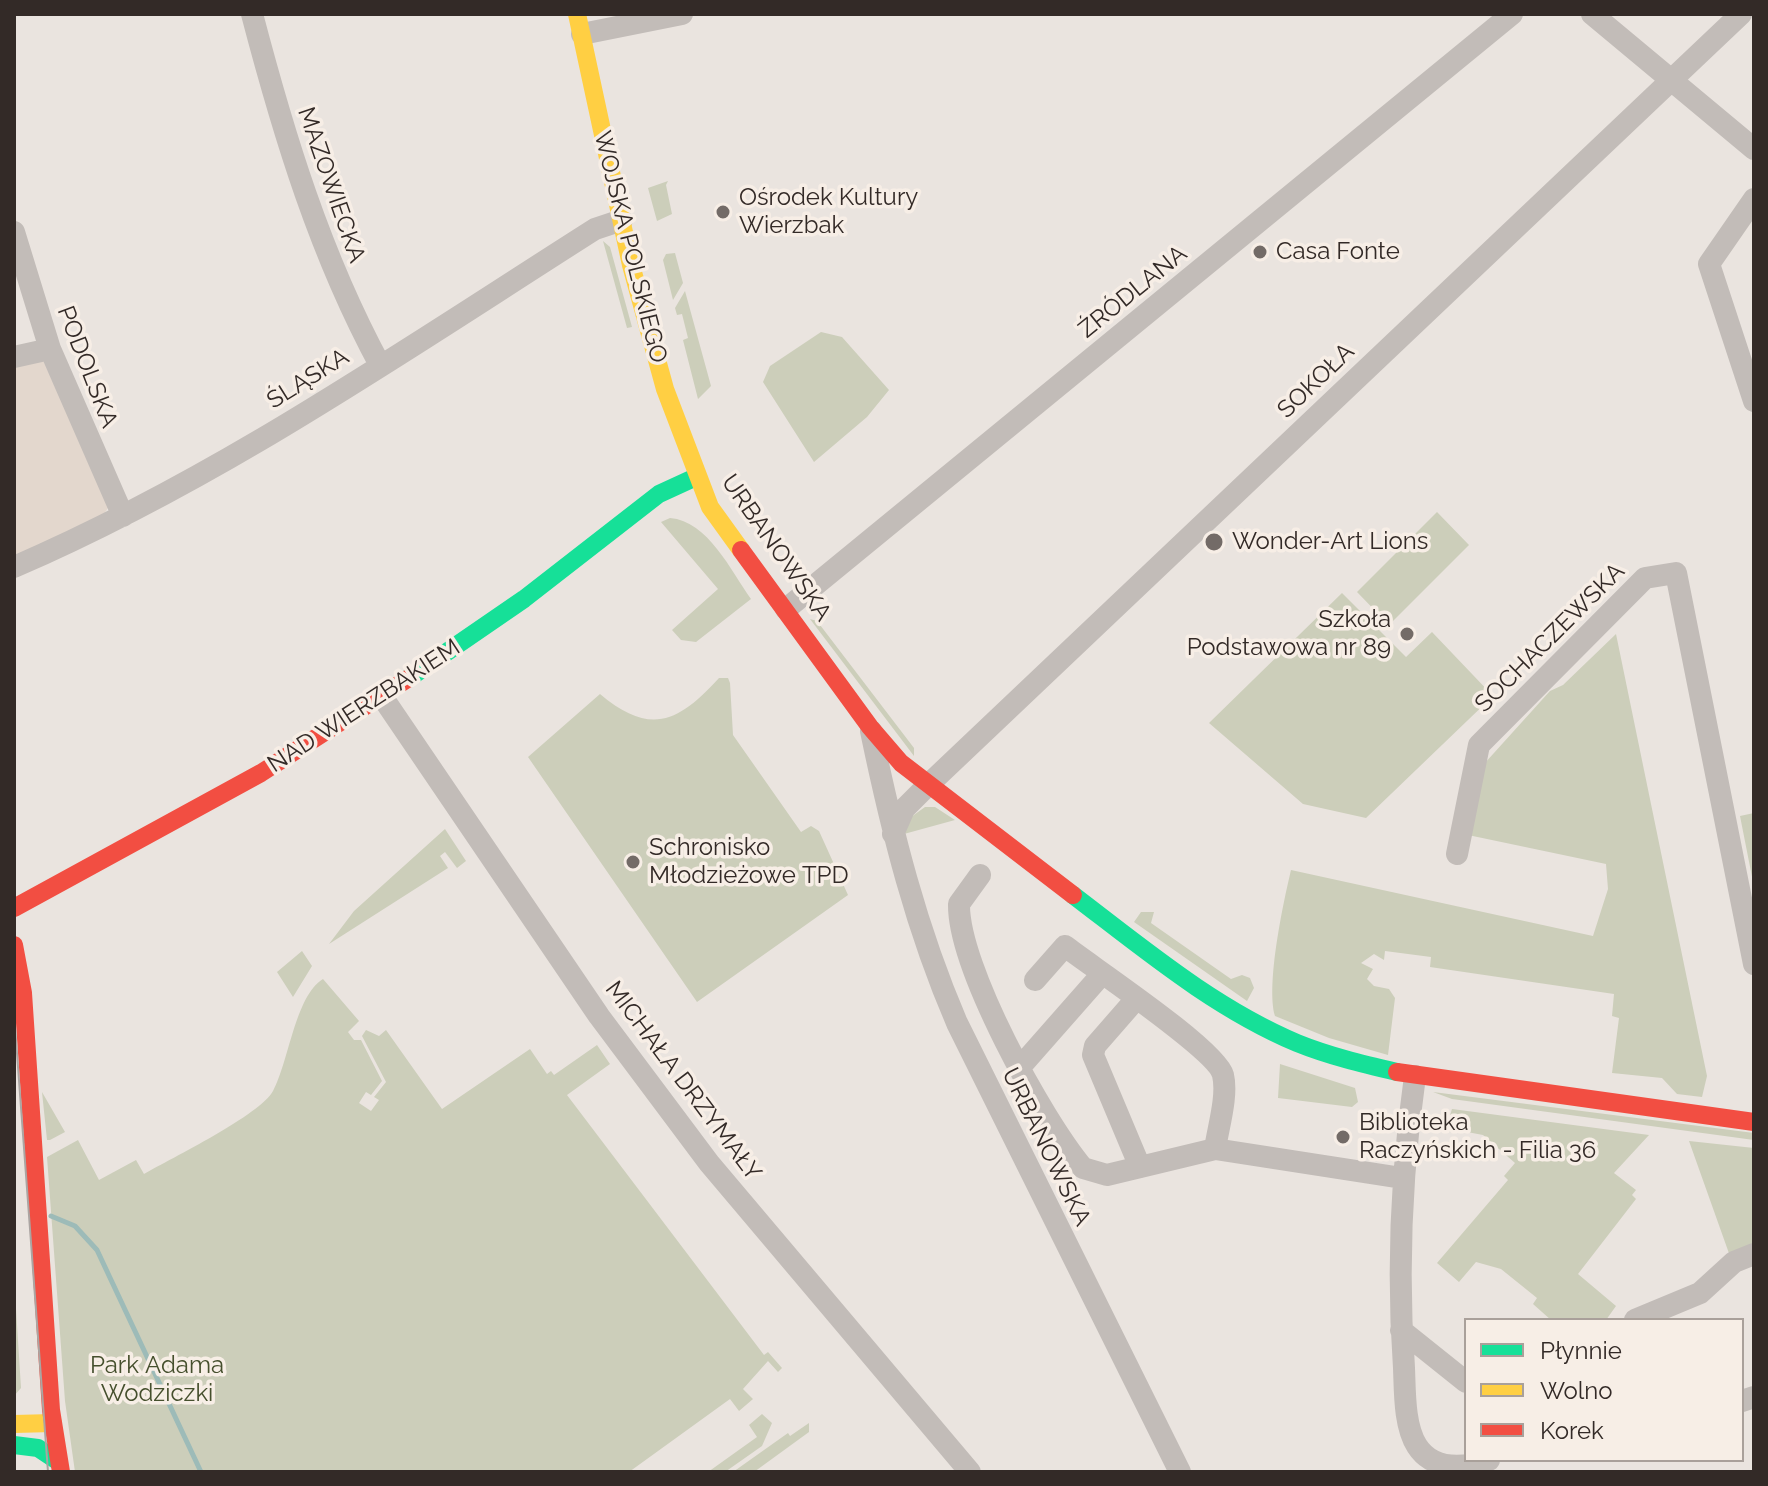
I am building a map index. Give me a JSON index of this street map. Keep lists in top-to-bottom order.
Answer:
{
  "streets": {
    "street": [
      "MAZOWIECKA",
      "WOJSKA POLSKIEGO",
      "ŹRÓDLANA",
      "PODOLSKA",
      "ŚLĄSKA",
      "SOKOŁA",
      "URBANOWSKA",
      "SOCHACZEWSKA",
      "NAD WIERZBAKIEM",
      "MICHAŁA DRZYMAŁY"
    ]
  },
  "crossings": [
    ["MAZOWIECKA", "ŚLĄSKA"],
    ["WOJSKA POLSKIEGO", "ŚLĄSKA"],
    ["WOJSKA POLSKIEGO", "URBANOWSKA"],
    ["WOJSKA POLSKIEGO", "NAD WIERZBAKIEM"],
    ["ŹRÓDLANA", "URBANOWSKA"],
    ["PODOLSKA", "ŚLĄSKA"],
    ["SOKOŁA", "URBANOWSKA"],
    ["URBANOWSKA", "NAD WIERZBAKIEM"],
    ["NAD WIERZBAKIEM", "MICHAŁA DRZYMAŁY"]
  ],
  "parks": ["Park Adama Wodziczki"],
  "places": [
    "Ośrodek Kultury Wierzbak",
    "Casa Fonte",
    "Wonder-Art Lions",
    "Szkoła Podstawowa nr 89",
    "Schronisko Młodzieżowe TPD",
    "Biblioteka Raczyńskich - Filia 36"
  ],
  "legend": ["Płynnie", "Wolno", "Korek"]
}
